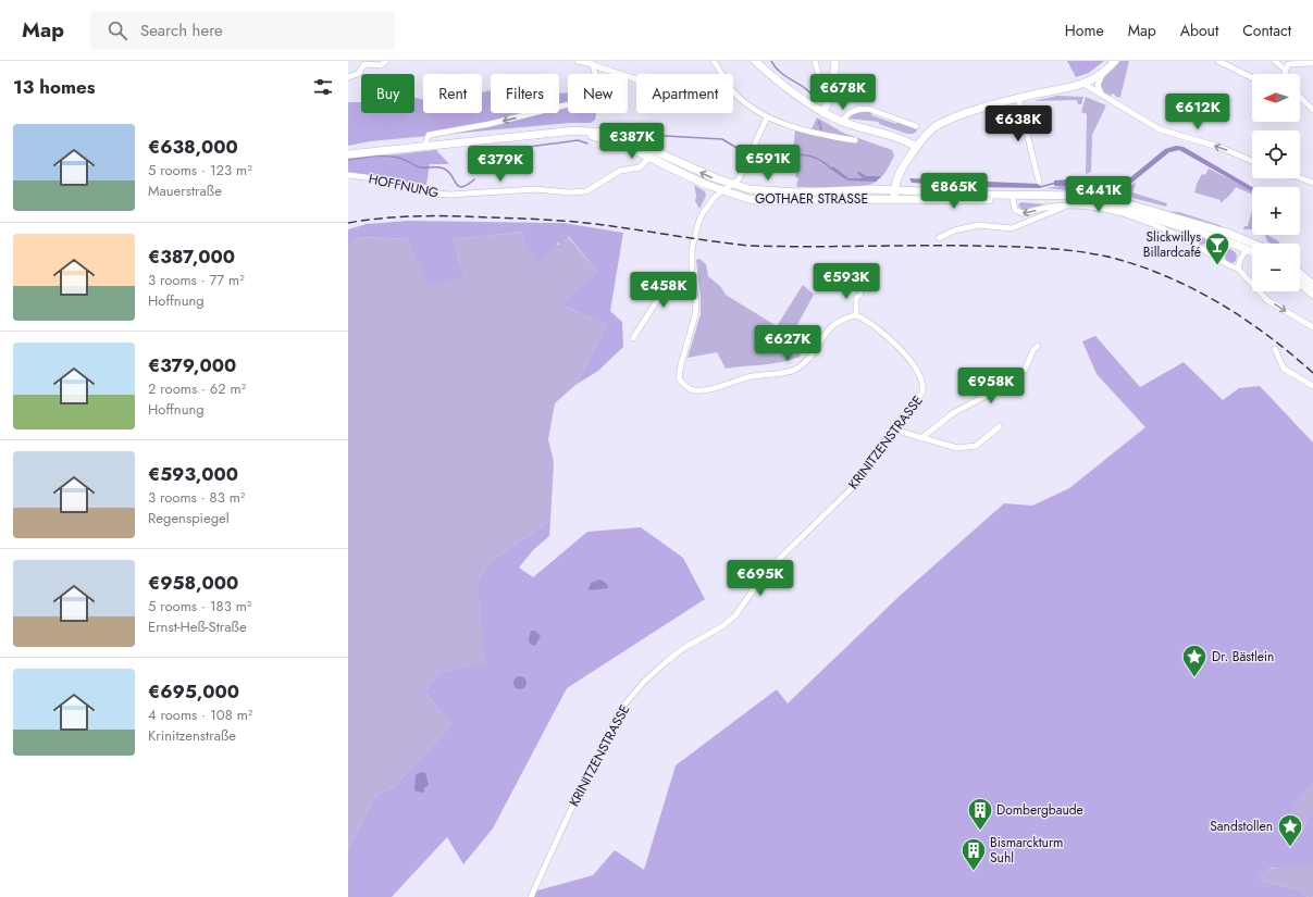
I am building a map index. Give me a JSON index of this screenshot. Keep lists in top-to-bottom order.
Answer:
{
  "streets": {
    "main road": ["GOTHAER STRASSE"],
    "street": ["HOFFNUNG", "KRINITZENSTRASSE"]
  },
  "crossings": [
    ["HOFFNUNG", "GOTHAER STRASSE"]
  ],
  "places": {
    "bar": ["Slickwillys Billardcafé"],
    "place": ["Dr. Bästlein", "Sandstollen"],
    "building": ["Dombergbaude", "Bismarckturm Suhl"]
  },
  "north": "left",
  "page": {
    "header": "Map",
    "search": "Search here",
    "nav": [
      "Home",
      "Map",
      "About",
      "Contact"
    ],
    "heading": "13 homes",
    "map_buttons": ["+", "−"],
    "price": [
      "€678K",
      "€612K",
      "€638K",
      "€387K",
      "€591K",
      "€379K",
      "€865K",
      "€441K",
      "€593K",
      "€458K",
      "€627K",
      "€958K",
      "€695K"
    ],
    "chip": [
      "Buy",
      "Rent",
      "Filters",
      "New",
      "Apartment"
    ],
    "list": [
      {
        "name": "€638,000",
        "note": "5 rooms · 123 m² · Mauerstraße"
      },
      {
        "name": "€387,000",
        "note": "3 rooms · 77 m² · Hoffnung"
      },
      {
        "name": "€379,000",
        "note": "2 rooms · 62 m² · Hoffnung"
      },
      {
        "name": "€593,000",
        "note": "3 rooms · 83 m² · Regenspiegel"
      },
      {
        "name": "€958,000",
        "note": "5 rooms · 183 m² · Ernst-Heß-Straße"
      },
      {
        "name": "€695,000",
        "note": "4 rooms · 108 m² · Krinitzenstraße"
      }
    ]
  }
}
